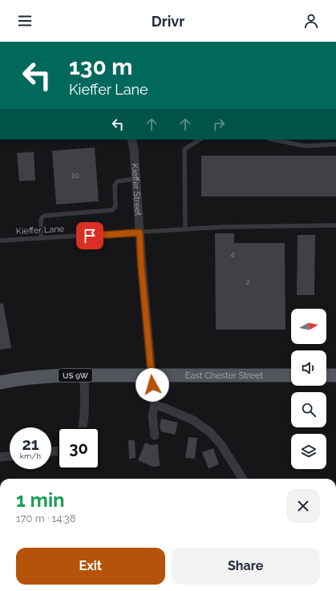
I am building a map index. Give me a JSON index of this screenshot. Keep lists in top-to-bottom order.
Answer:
{
  "streets": {
    "main road": ["US 9W", "East Chester Street"],
    "street": ["Kieffer Street"],
    "lane": ["Kieffer Lane"]
  },
  "crossings": [
    ["Kieffer Street", "Kieffer Lane"],
    ["Kieffer Street", "US 9W"],
    ["Kieffer Street", "East Chester Street"],
    ["US 9W", "East Chester Street"]
  ],
  "house_numbers": ["10", "4", "2"],
  "north": "right",
  "page": {
    "header": "Drivr",
    "turn": ["130 m", "Kieffer Lane"],
    "speed": "21 km/h",
    "limit": "30",
    "heading": ["1 min", "170 m · 14:38"],
    "buttons": ["Exit", "Share"]
  }
}
